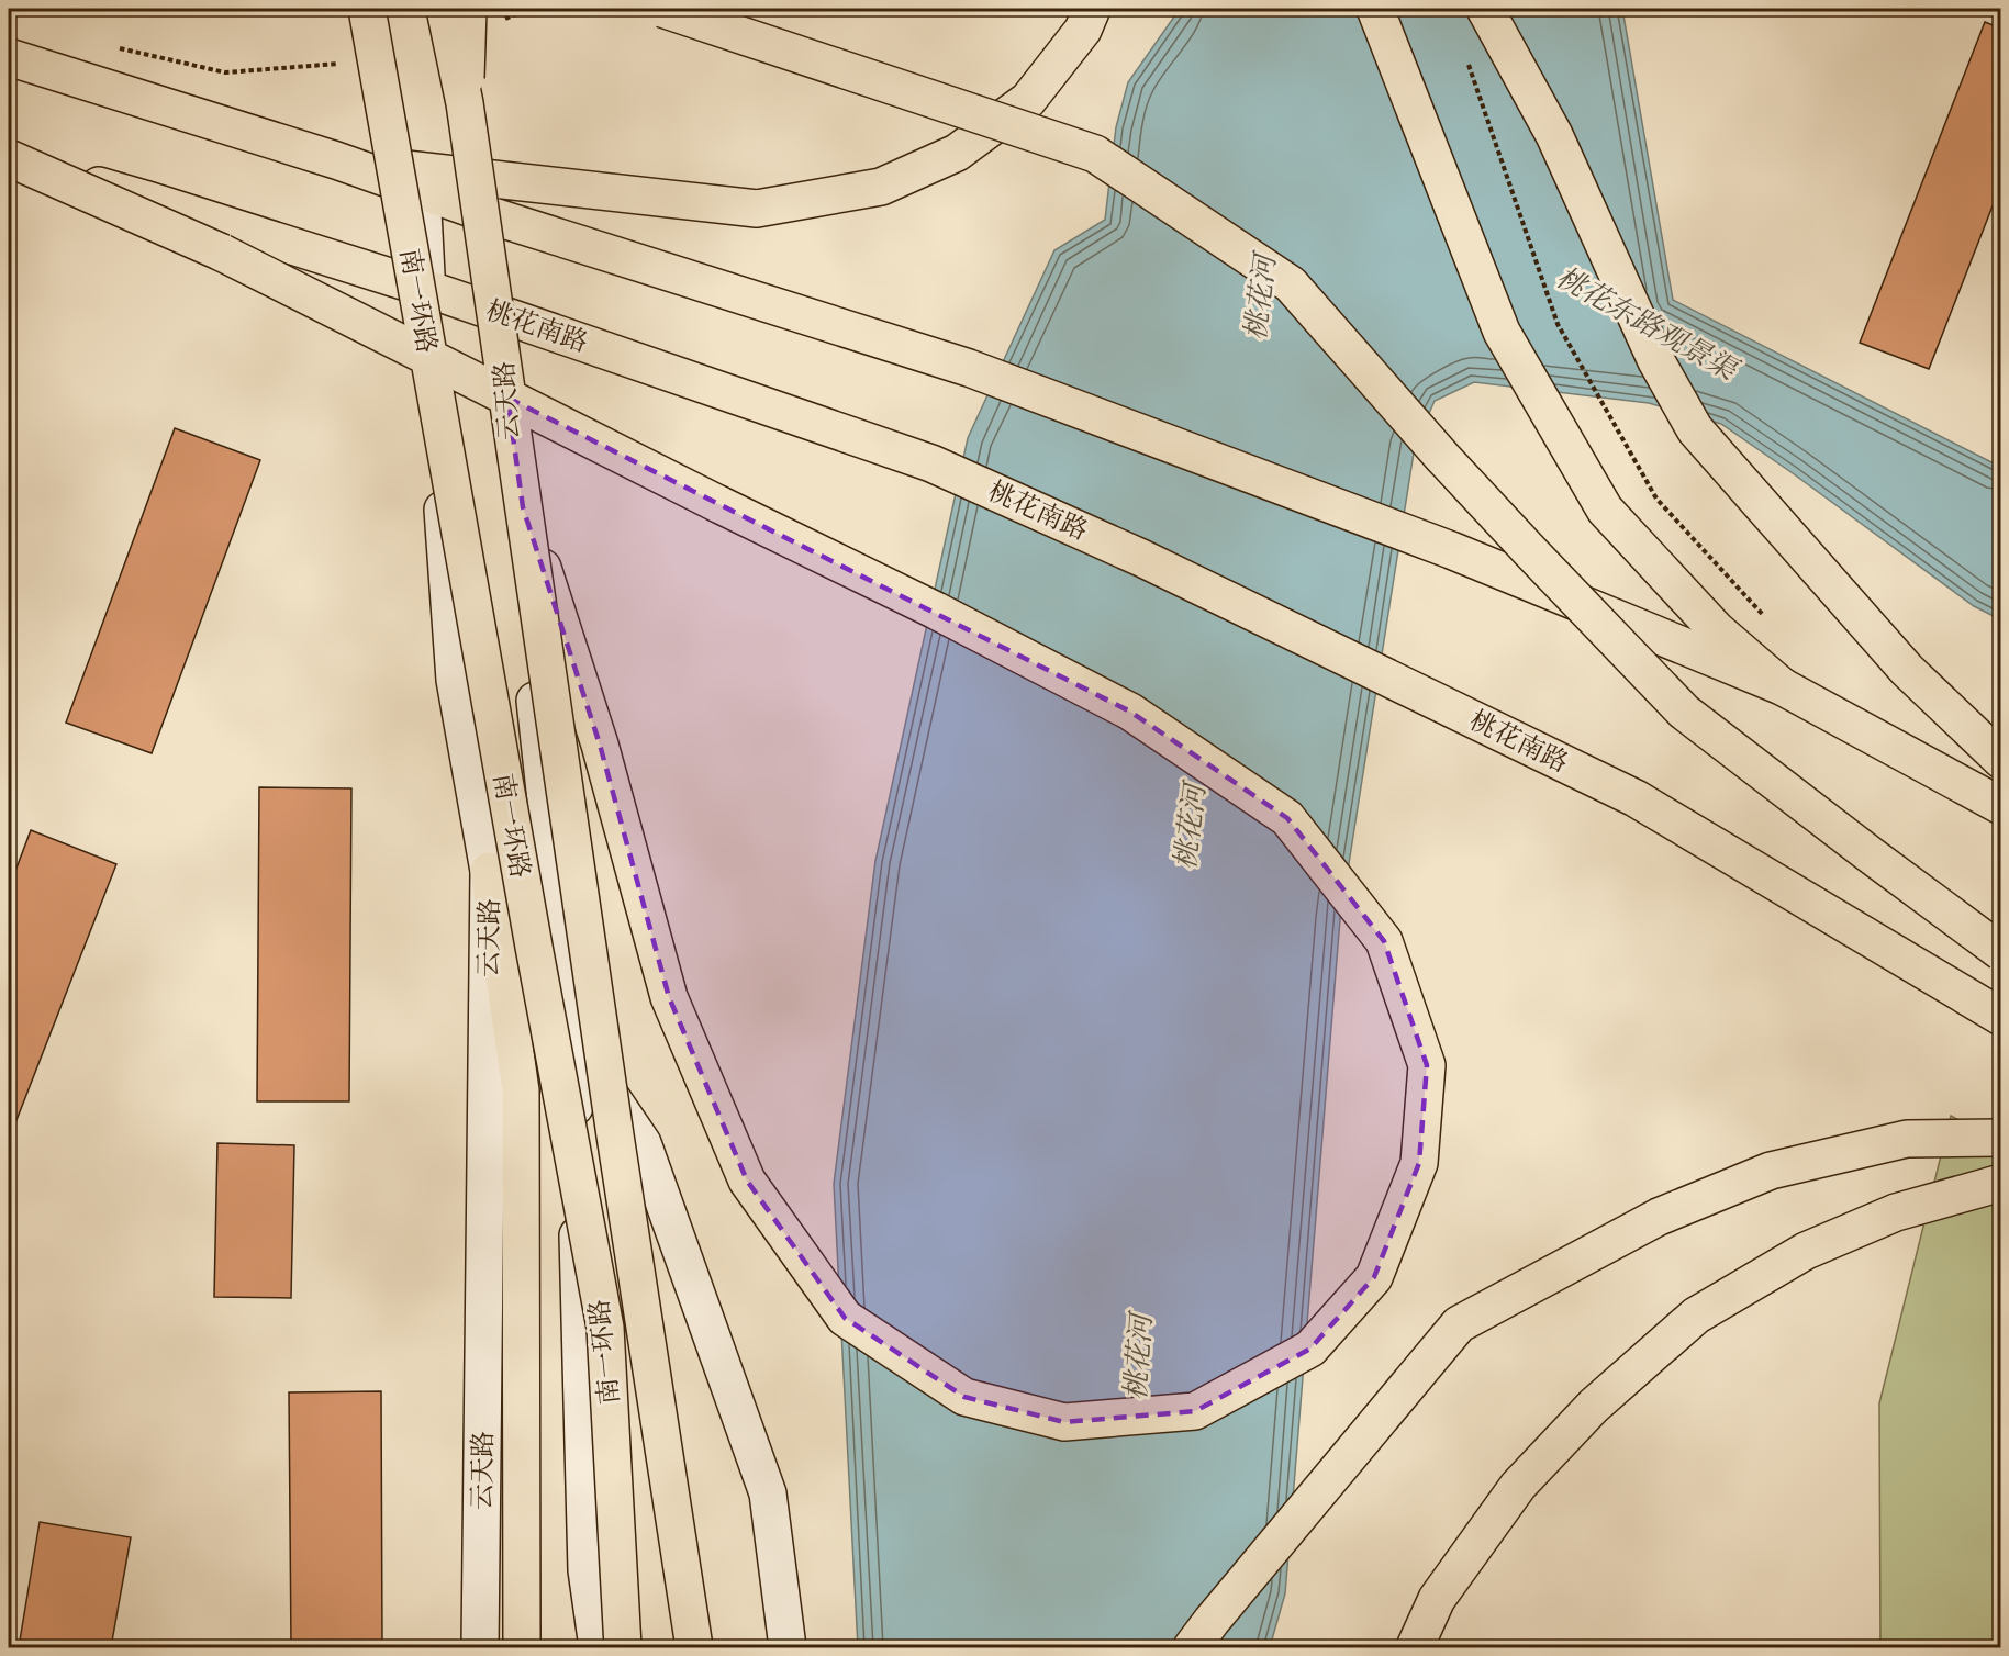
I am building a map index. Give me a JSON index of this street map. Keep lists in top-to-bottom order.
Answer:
{
  "streets": {
    "main road": ["南一环路", "桃花南路", "云天路"]
  },
  "crossings": [
    ["桃花南路", "云天路"]
  ],
  "water": ["桃花河", "桃花东路观景渠"]
}
